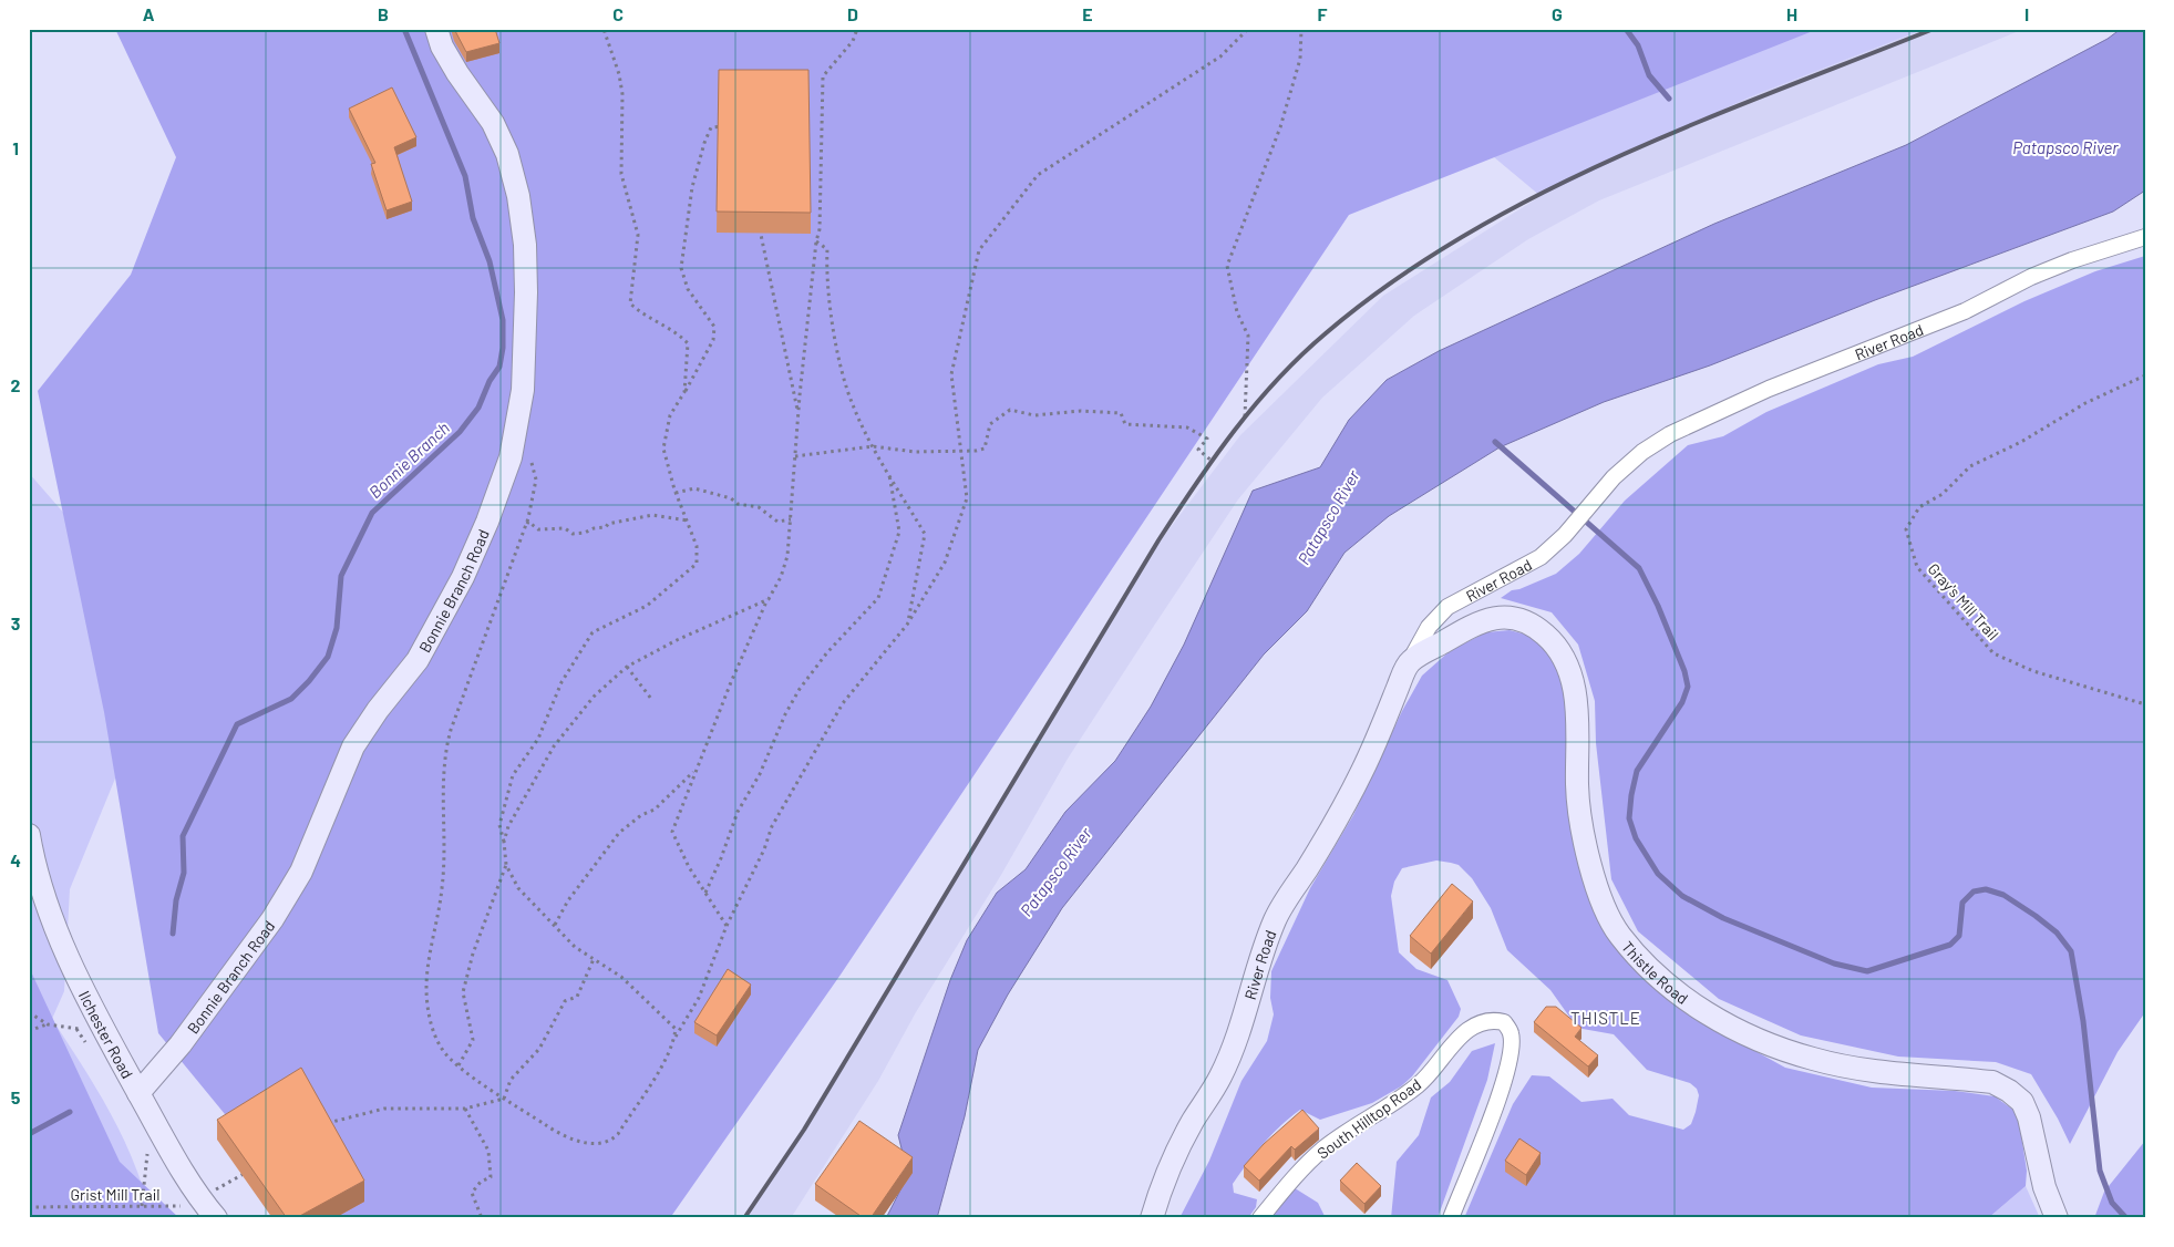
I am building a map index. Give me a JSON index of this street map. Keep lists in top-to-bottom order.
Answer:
{
  "streets": {
    "street": [
      "River Road",
      "Bonnie Branch Road",
      "Thistle Road",
      "Ilchester Road",
      "South Hilltop Road"
    ],
    "path": ["Gray's Mill Trail", "Grist Mill Trail"]
  },
  "crossings": [
    ["River Road", "Thistle Road"],
    ["Bonnie Branch Road", "Ilchester Road"],
    ["Ilchester Road", "Grist Mill Trail"]
  ],
  "districts": ["THISTLE"],
  "water": ["Patapsco River", "Bonnie Branch"],
  "grid": {
    "columns": [
      "A",
      "B",
      "C",
      "D",
      "E",
      "F",
      "G",
      "H",
      "I"
    ],
    "rows": [
      "1",
      "2",
      "3",
      "4",
      "5"
    ]
  }
}
